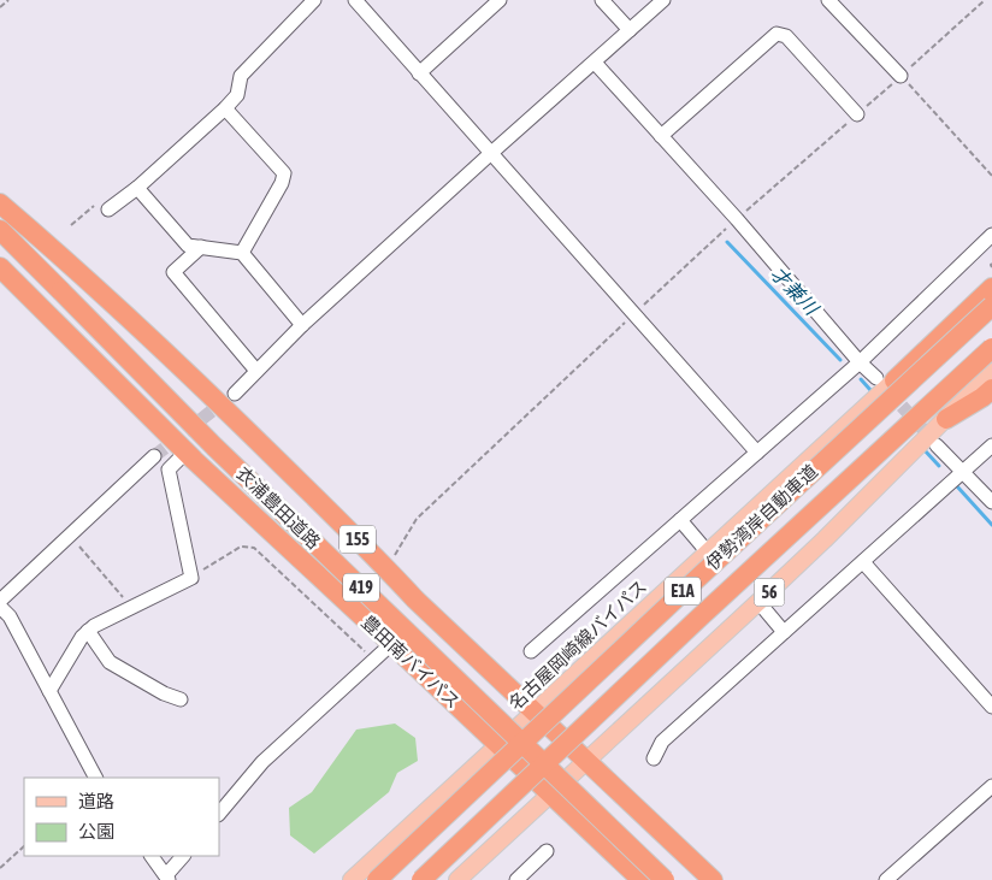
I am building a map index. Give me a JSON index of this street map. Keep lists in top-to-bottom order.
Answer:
{
  "streets": {
    "highway": [
      "衣浦豊田道路",
      "伊勢湾岸自動車道",
      "155",
      "419",
      "E1A",
      "豊田南バイパス"
    ],
    "main road": ["56", "名古屋岡崎線バイパス"]
  },
  "crossings": [
    ["155", "56"],
    ["155", "名古屋岡崎線バイパス"],
    ["56", "豊田南バイパス"],
    ["名古屋岡崎線バイパス", "豊田南バイパス"]
  ],
  "water": ["才兼川"],
  "legend": ["道路", "公園"]
}
